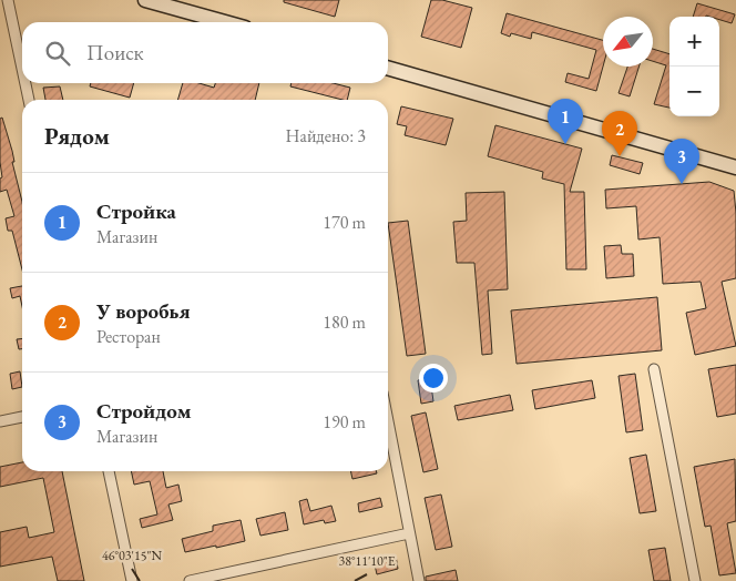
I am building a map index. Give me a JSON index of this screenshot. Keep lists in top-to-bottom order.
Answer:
{
  "north": "bottom left",
  "page": {
    "map_buttons": ["+", "−"],
    "search": "Поиск",
    "pins": ["1", "2", "3"],
    "heading": ["Рядом", "Найдено: 3"],
    "list": [
      {
        "mark": "1",
        "name": "Стройка",
        "note": "Магазин",
        "value": "170 m"
      },
      {
        "mark": "2",
        "name": "У воробья",
        "note": "Ресторан",
        "value": "180 m"
      },
      {
        "mark": "3",
        "name": "Стройдом",
        "note": "Магазин",
        "value": "190 m"
      }
    ]
  },
  "coordinates": ["46°03'15\"N", "38°11'10\"E"]
}
